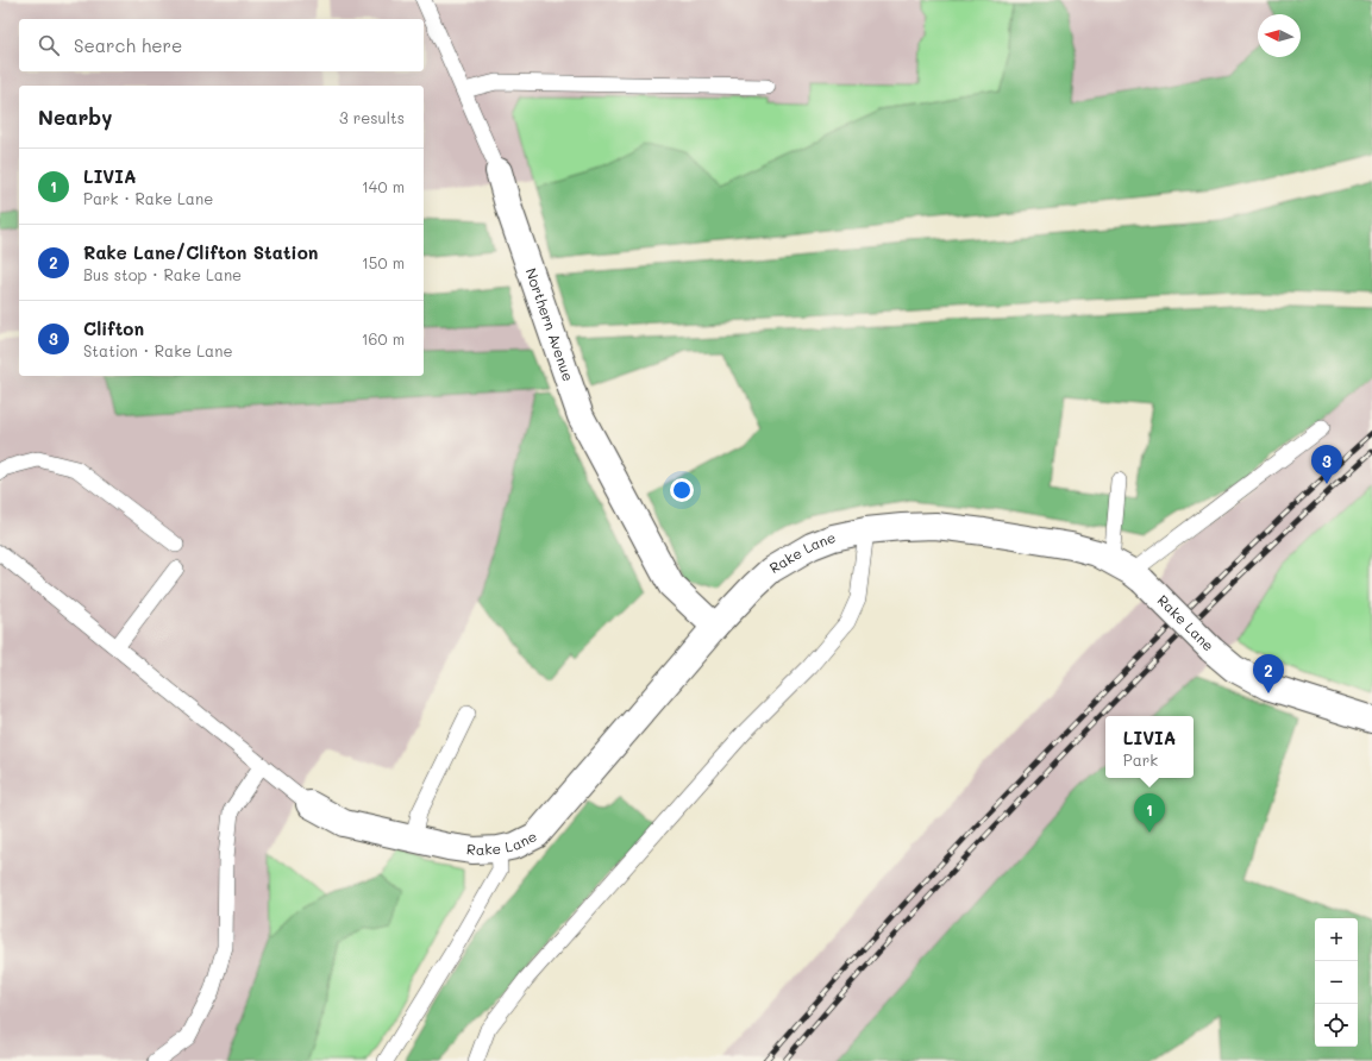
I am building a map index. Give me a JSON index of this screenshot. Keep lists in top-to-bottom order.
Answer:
{
  "streets": {
    "street": ["Northern Avenue", "Rake Lane"]
  },
  "crossings": [
    ["Northern Avenue", "Rake Lane"]
  ],
  "north": "left",
  "page": {
    "search": "Search here",
    "heading": ["Nearby", "3 results"],
    "list": [
      {
        "mark": "1",
        "name": "LIVIA",
        "note": "Park · Rake Lane",
        "value": "140 m"
      },
      {
        "mark": "2",
        "name": "Rake Lane/Clifton Station",
        "note": "Bus stop · Rake Lane",
        "value": "150 m"
      },
      {
        "mark": "3",
        "name": "Clifton",
        "note": "Station · Rake Lane",
        "value": "160 m"
      }
    ],
    "pins": ["3", "2", "1"],
    "popup": ["LIVIA", "Park"],
    "map_buttons": ["+", "−"]
  }
}
